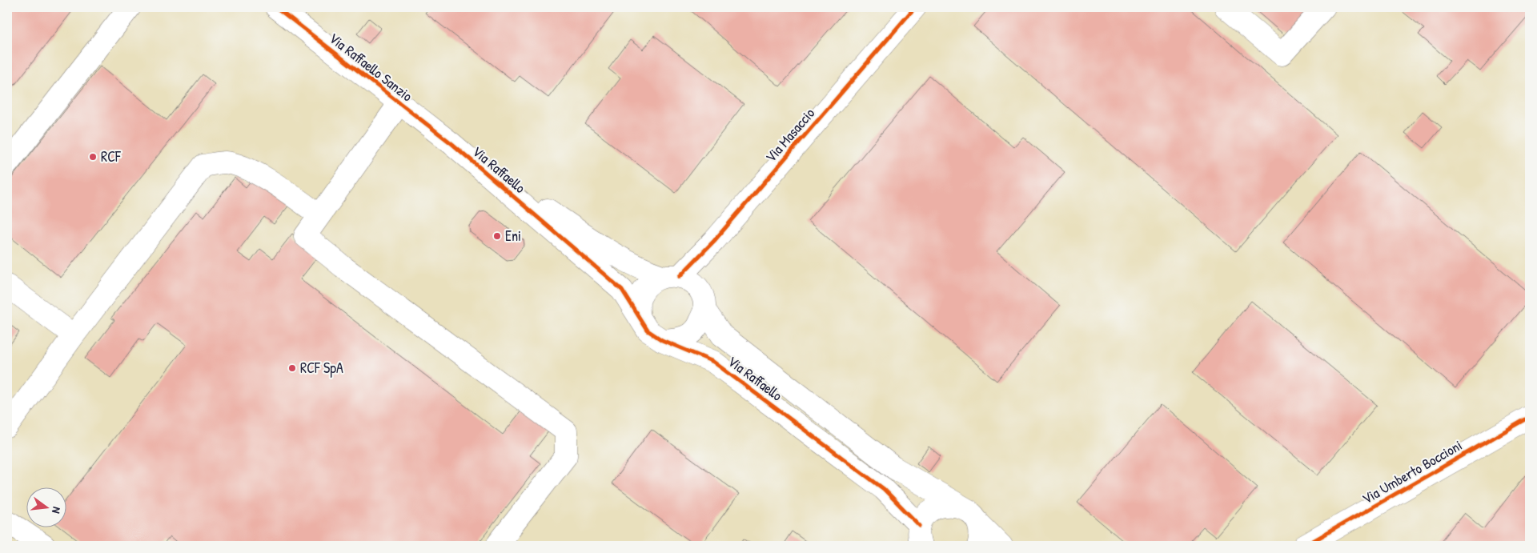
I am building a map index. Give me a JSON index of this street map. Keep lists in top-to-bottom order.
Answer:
{
  "streets": {
    "street": [
      "Via Raffaello Sanzio",
      "Via Masaccio",
      "Via Raffaello",
      "Via Umberto Boccioni"
    ]
  },
  "crossings": [
    ["Via Raffaello Sanzio", "Via Raffaello"],
    ["Via Masaccio", "Via Raffaello"]
  ],
  "places": ["RCF", "Eni", "RCF SpA"],
  "north": "right"
}
